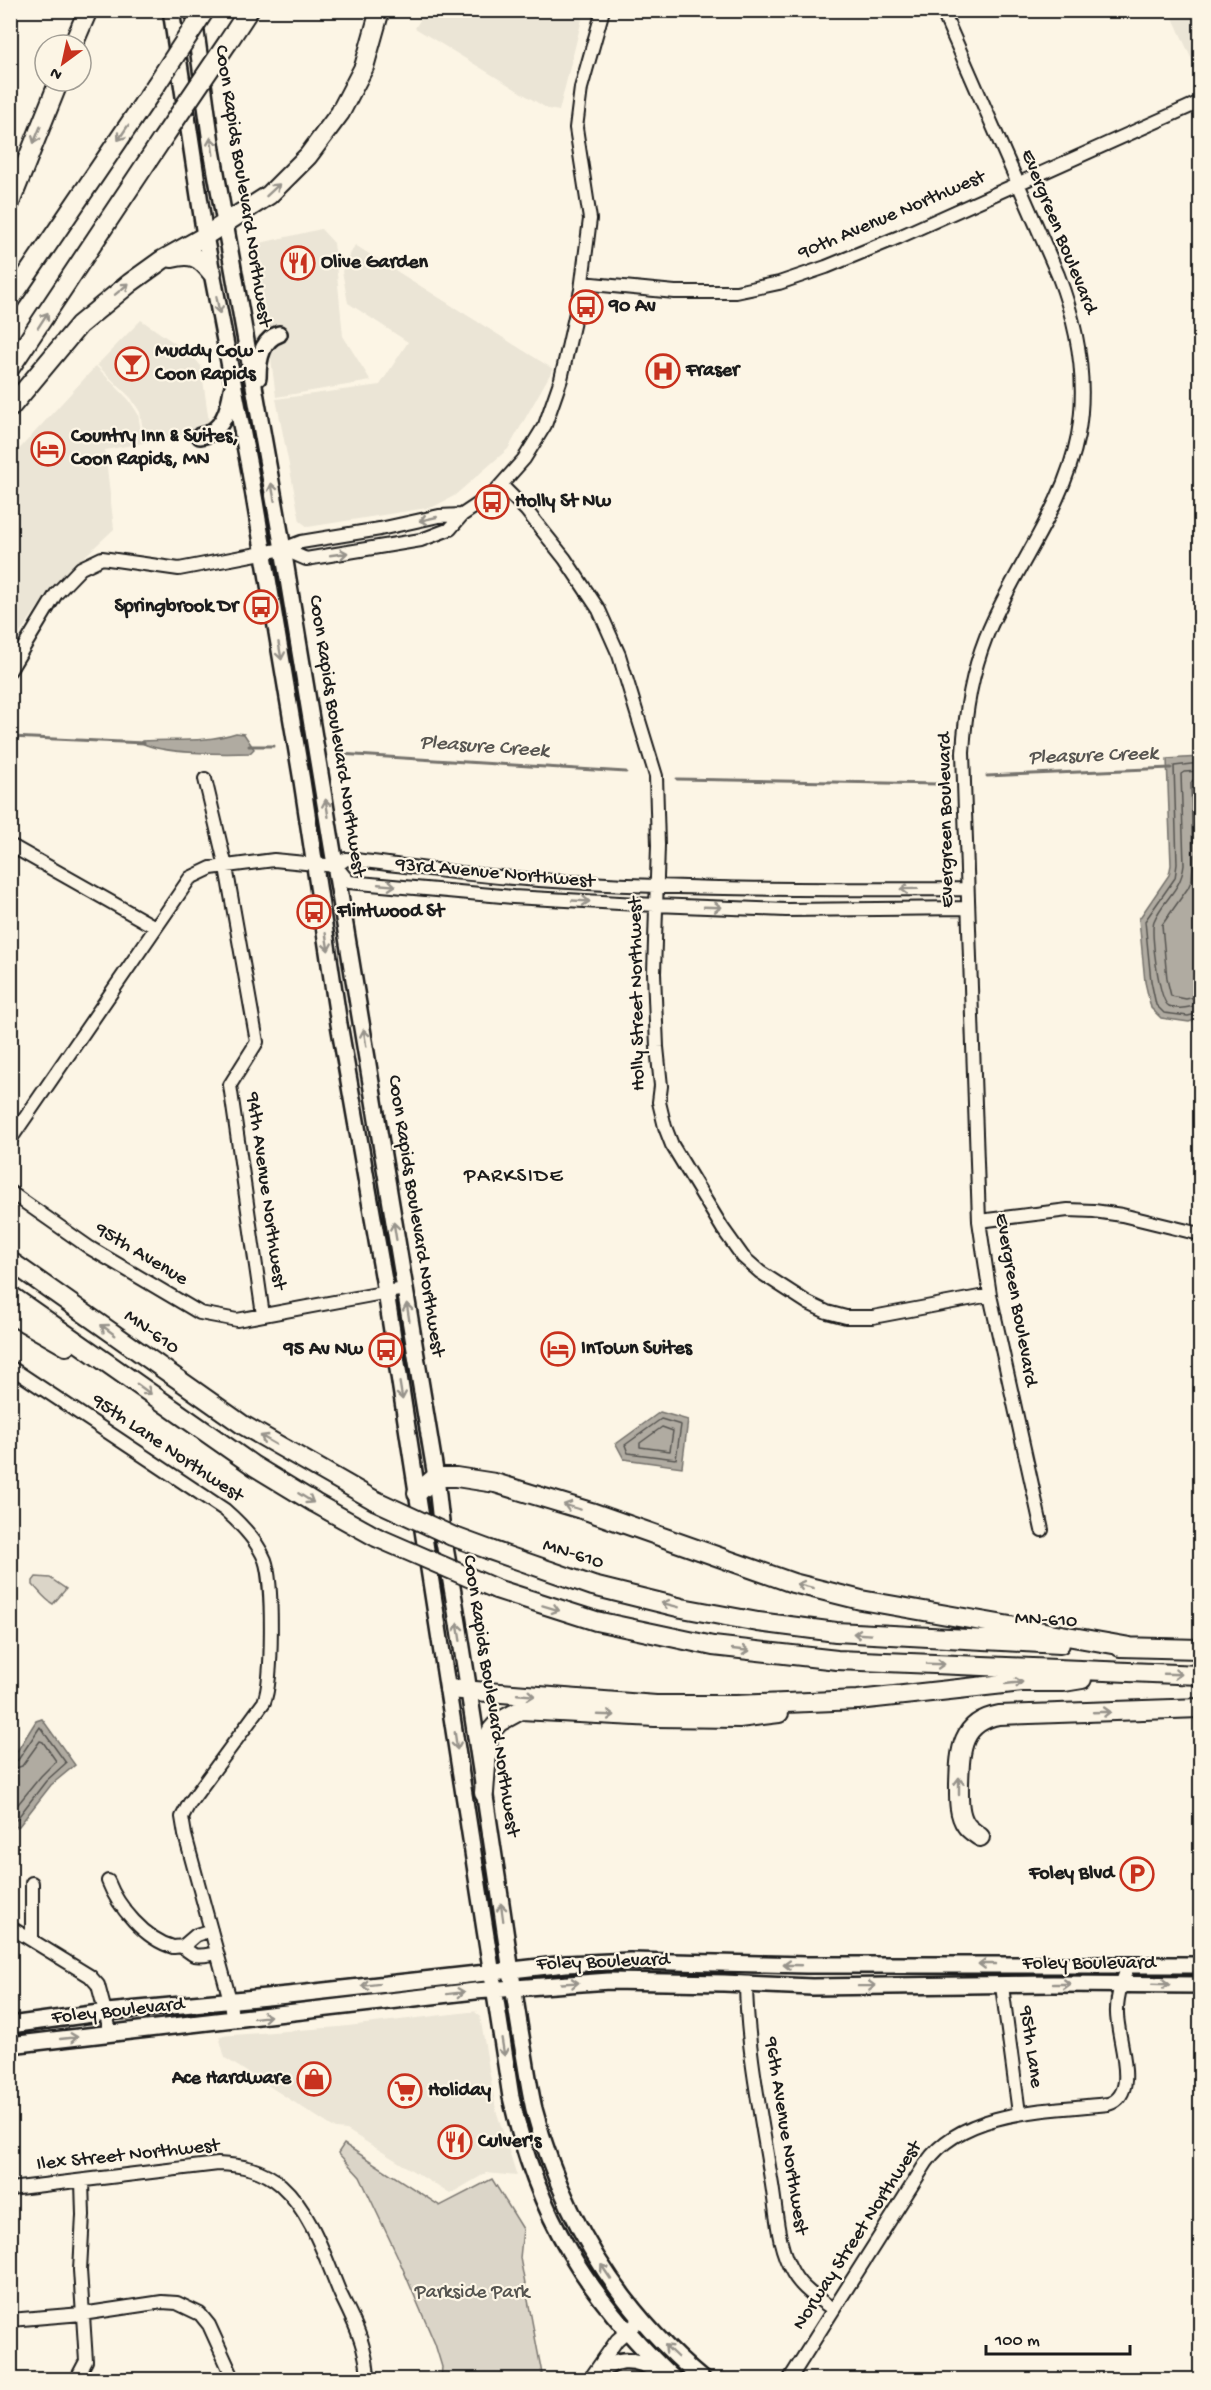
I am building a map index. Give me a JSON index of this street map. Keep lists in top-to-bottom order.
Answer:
{
  "streets": {
    "highway": ["MN-610"],
    "main road": ["Coon Rapids Boulevard Northwest", "Foley Boulevard"],
    "street": [
      "90th Avenue Northwest",
      "Evergreen Boulevard",
      "93rd Avenue Northwest",
      "Holly Street Northwest",
      "94th Avenue Northwest",
      "95th Avenue",
      "95th Lane Northwest",
      "95th Lane",
      "96th Avenue Northwest",
      "Ilex Street Northwest",
      "Norway Street Northwest"
    ]
  },
  "crossings": [
    ["Coon Rapids Boulevard Northwest", "93rd Avenue Northwest"],
    ["Coon Rapids Boulevard Northwest", "94th Avenue Northwest"],
    ["Coon Rapids Boulevard Northwest", "Foley Boulevard"],
    ["90th Avenue Northwest", "Evergreen Boulevard"],
    ["Evergreen Boulevard", "93rd Avenue Northwest"],
    ["Evergreen Boulevard", "Holly Street Northwest"],
    ["93rd Avenue Northwest", "Holly Street Northwest"],
    ["94th Avenue Northwest", "95th Avenue"],
    ["95th Lane Northwest", "Foley Boulevard"],
    ["Foley Boulevard", "95th Lane"],
    ["Foley Boulevard", "96th Avenue Northwest"],
    ["Foley Boulevard", "Norway Street Northwest"],
    ["95th Lane", "Norway Street Northwest"],
    ["96th Avenue Northwest", "Norway Street Northwest"]
  ],
  "districts": ["PARKSIDE"],
  "water": ["Pleasure Creek"],
  "parks": ["Parkside Park"],
  "places": {
    "restaurant": ["Olive Garden", "Culver's"],
    "bus stop": [
      "90 Av",
      "Holly St Nw",
      "Springbrook Dr",
      "Flintwood St",
      "95 Av Nw"
    ],
    "bar": ["Muddy Cow - Coon Rapids"],
    "hospital": ["Fraser"],
    "hotel": ["Country Inn & Suites, Coon Rapids, MN", "InTown Suites"],
    "parking": ["Foley Blvd"],
    "shop": ["Ace Hardware"],
    "supermarket": ["Holiday"]
  },
  "scale_bar": "100 m",
  "north": "bottom left"
}
